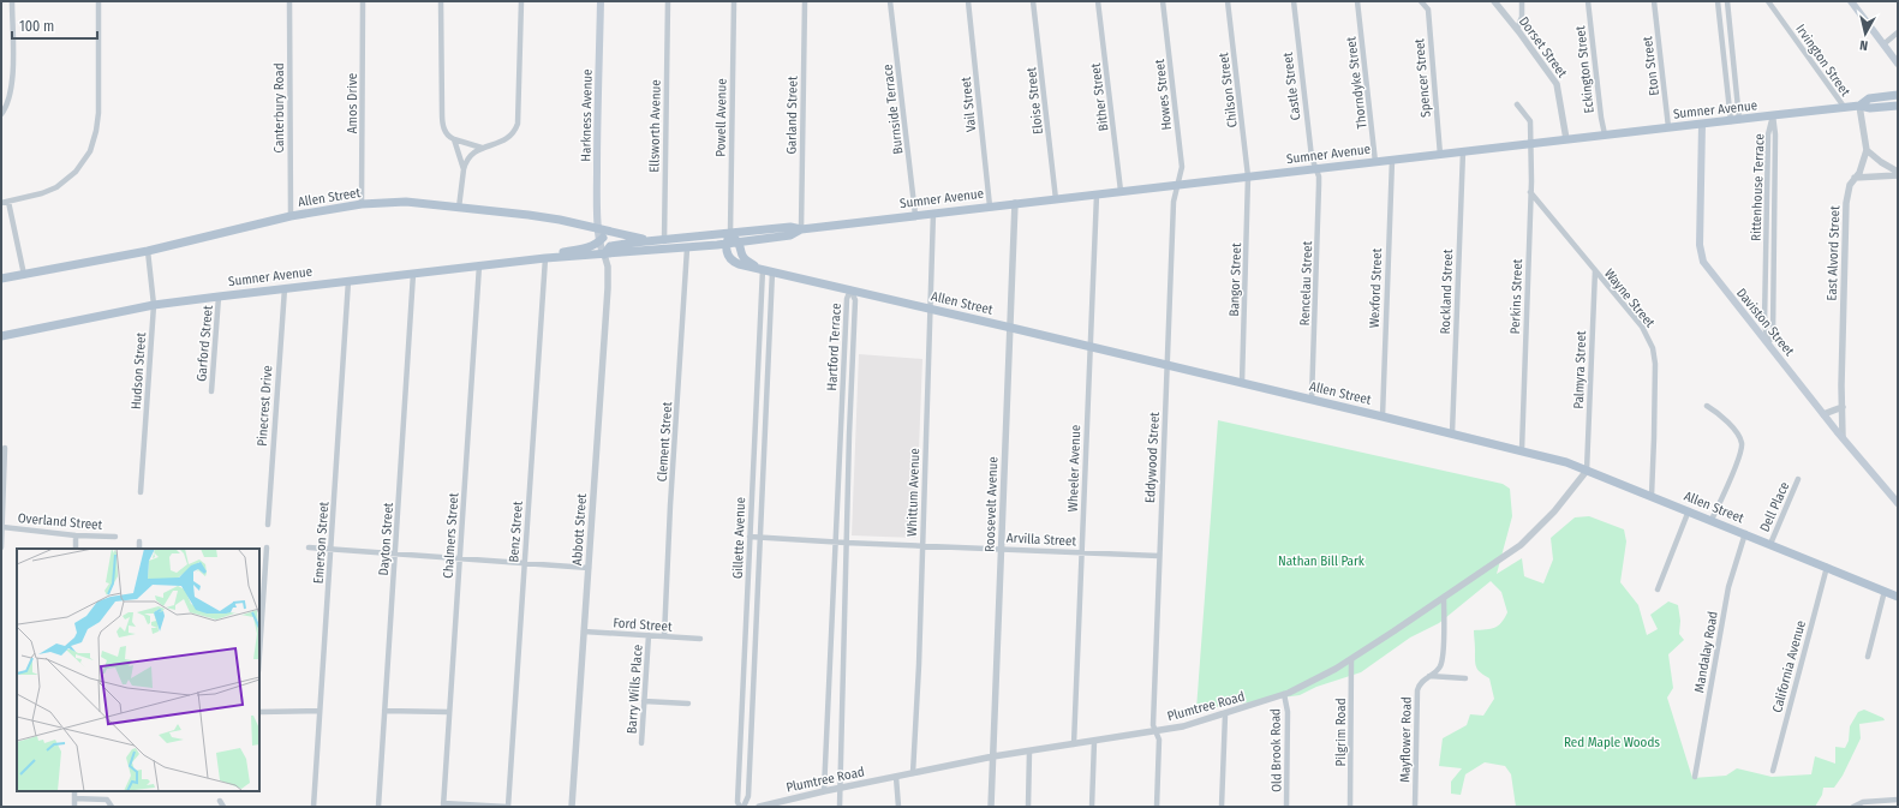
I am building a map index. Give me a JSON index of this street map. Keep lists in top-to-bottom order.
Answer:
{
  "streets": {
    "main road": [
      "Sumner Avenue",
      "Harkness Avenue",
      "Allen Street",
      "Daviston Street"
    ],
    "street": [
      "Dorset Street",
      "Irvington Street",
      "Eton Street",
      "Eckington Street",
      "Spencer Street",
      "Thorndyke Street",
      "Castle Street",
      "Chilson Street",
      "Howes Street",
      "Bither Street",
      "Eloise Street",
      "Amos Drive",
      "Vail Street",
      "Canterbury Road",
      "Burnside Terrace",
      "Garland Street",
      "Powell Avenue",
      "Ellsworth Avenue",
      "Rittenhouse Terrace",
      "East Alvord Street",
      "Bangor Street",
      "Rencelau Street",
      "Wexford Street",
      "Rockland Street",
      "Perkins Street",
      "Wayne Street",
      "Garford Street",
      "Hartford Terrace",
      "Palmyra Street",
      "Hudson Street",
      "Pinecrest Drive",
      "Clement Street",
      "Eddywood Street",
      "Wheeler Avenue",
      "Whittum Avenue",
      "Roosevelt Avenue",
      "Dell Place",
      "Overland Street",
      "Abbott Street",
      "Benz Street",
      "Chalmers Street",
      "Gillette Avenue",
      "Dayton Street",
      "Arvilla Street",
      "Emerson Street",
      "Ford Street",
      "Mandalay Road",
      "California Avenue",
      "Barry Wills Place",
      "Plumtree Road",
      "Pilgrim Road",
      "Mayflower Road",
      "Old Brook Road"
    ]
  },
  "crossings": [
    ["Dorset Street", "Sumner Avenue"],
    ["Irvington Street", "Sumner Avenue"],
    ["Eton Street", "Sumner Avenue"],
    ["Eckington Street", "Sumner Avenue"],
    ["Spencer Street", "Sumner Avenue"],
    ["Thorndyke Street", "Sumner Avenue"],
    ["Castle Street", "Sumner Avenue"],
    ["Castle Street", "Rencelau Street"],
    ["Chilson Street", "Sumner Avenue"],
    ["Chilson Street", "Bangor Street"],
    ["Howes Street", "Sumner Avenue"],
    ["Howes Street", "Eddywood Street"],
    ["Bither Street", "Sumner Avenue"],
    ["Eloise Street", "Sumner Avenue"],
    ["Amos Drive", "Allen Street"],
    ["Vail Street", "Sumner Avenue"],
    ["Canterbury Road", "Allen Street"],
    ["Burnside Terrace", "Sumner Avenue"],
    ["Sumner Avenue", "Harkness Avenue"],
    ["Sumner Avenue", "Garland Street"],
    ["Sumner Avenue", "Powell Avenue"],
    ["Sumner Avenue", "Ellsworth Avenue"],
    ["Sumner Avenue", "Rittenhouse Terrace"],
    ["Sumner Avenue", "Allen Street"],
    ["Sumner Avenue", "East Alvord Street"],
    ["Sumner Avenue", "Bangor Street"],
    ["Sumner Avenue", "Rencelau Street"],
    ["Sumner Avenue", "Wexford Street"],
    ["Sumner Avenue", "Rockland Street"],
    ["Sumner Avenue", "Perkins Street"],
    ["Sumner Avenue", "Daviston Street"],
    ["Sumner Avenue", "Garford Street"],
    ["Sumner Avenue", "Hudson Street"],
    ["Sumner Avenue", "Pinecrest Drive"],
    ["Sumner Avenue", "Clement Street"],
    ["Sumner Avenue", "Eddywood Street"],
    ["Sumner Avenue", "Wheeler Avenue"],
    ["Sumner Avenue", "Whittum Avenue"],
    ["Sumner Avenue", "Roosevelt Avenue"],
    ["Sumner Avenue", "Abbott Street"],
    ["Sumner Avenue", "Benz Street"],
    ["Sumner Avenue", "Chalmers Street"],
    ["Sumner Avenue", "Dayton Street"],
    ["Sumner Avenue", "Emerson Street"],
    ["Harkness Avenue", "Allen Street"],
    ["Harkness Avenue", "Abbott Street"],
    ["Powell Avenue", "Allen Street"],
    ["Ellsworth Avenue", "Allen Street"],
    ["Rittenhouse Terrace", "Daviston Street"],
    ["Allen Street", "Bangor Street"],
    ["Allen Street", "Rencelau Street"],
    ["Allen Street", "Wexford Street"],
    ["Allen Street", "Rockland Street"],
    ["Allen Street", "Perkins Street"],
    ["Allen Street", "Wayne Street"],
    ["Allen Street", "Hartford Terrace"],
    ["Allen Street", "Palmyra Street"],
    ["Allen Street", "Hudson Street"],
    ["Allen Street", "Eddywood Street"],
    ["Allen Street", "Wheeler Avenue"],
    ["Allen Street", "Whittum Avenue"],
    ["Allen Street", "Roosevelt Avenue"],
    ["Allen Street", "Dell Place"],
    ["Allen Street", "Gillette Avenue"],
    ["Allen Street", "Mandalay Road"],
    ["Allen Street", "California Avenue"],
    ["Allen Street", "Plumtree Road"],
    ["East Alvord Street", "Daviston Street"],
    ["Perkins Street", "Wayne Street"],
    ["Wayne Street", "Palmyra Street"],
    ["Hartford Terrace", "Arvilla Street"],
    ["Hartford Terrace", "Plumtree Road"],
    ["Palmyra Street", "Plumtree Road"],
    ["Clement Street", "Ford Street"],
    ["Eddywood Street", "Arvilla Street"],
    ["Eddywood Street", "Plumtree Road"],
    ["Wheeler Avenue", "Arvilla Street"],
    ["Wheeler Avenue", "Plumtree Road"],
    ["Whittum Avenue", "Arvilla Street"],
    ["Whittum Avenue", "Plumtree Road"],
    ["Roosevelt Avenue", "Arvilla Street"],
    ["Roosevelt Avenue", "Plumtree Road"],
    ["Abbott Street", "Ford Street"],
    ["Gillette Avenue", "Arvilla Street"],
    ["Ford Street", "Barry Wills Place"],
    ["Plumtree Road", "Pilgrim Road"],
    ["Plumtree Road", "Mayflower Road"],
    ["Plumtree Road", "Old Brook Road"]
  ],
  "parks": ["Nathan Bill Park", "Red Maple Woods"],
  "scale_bar": "100 m",
  "north": "bottom"
}
